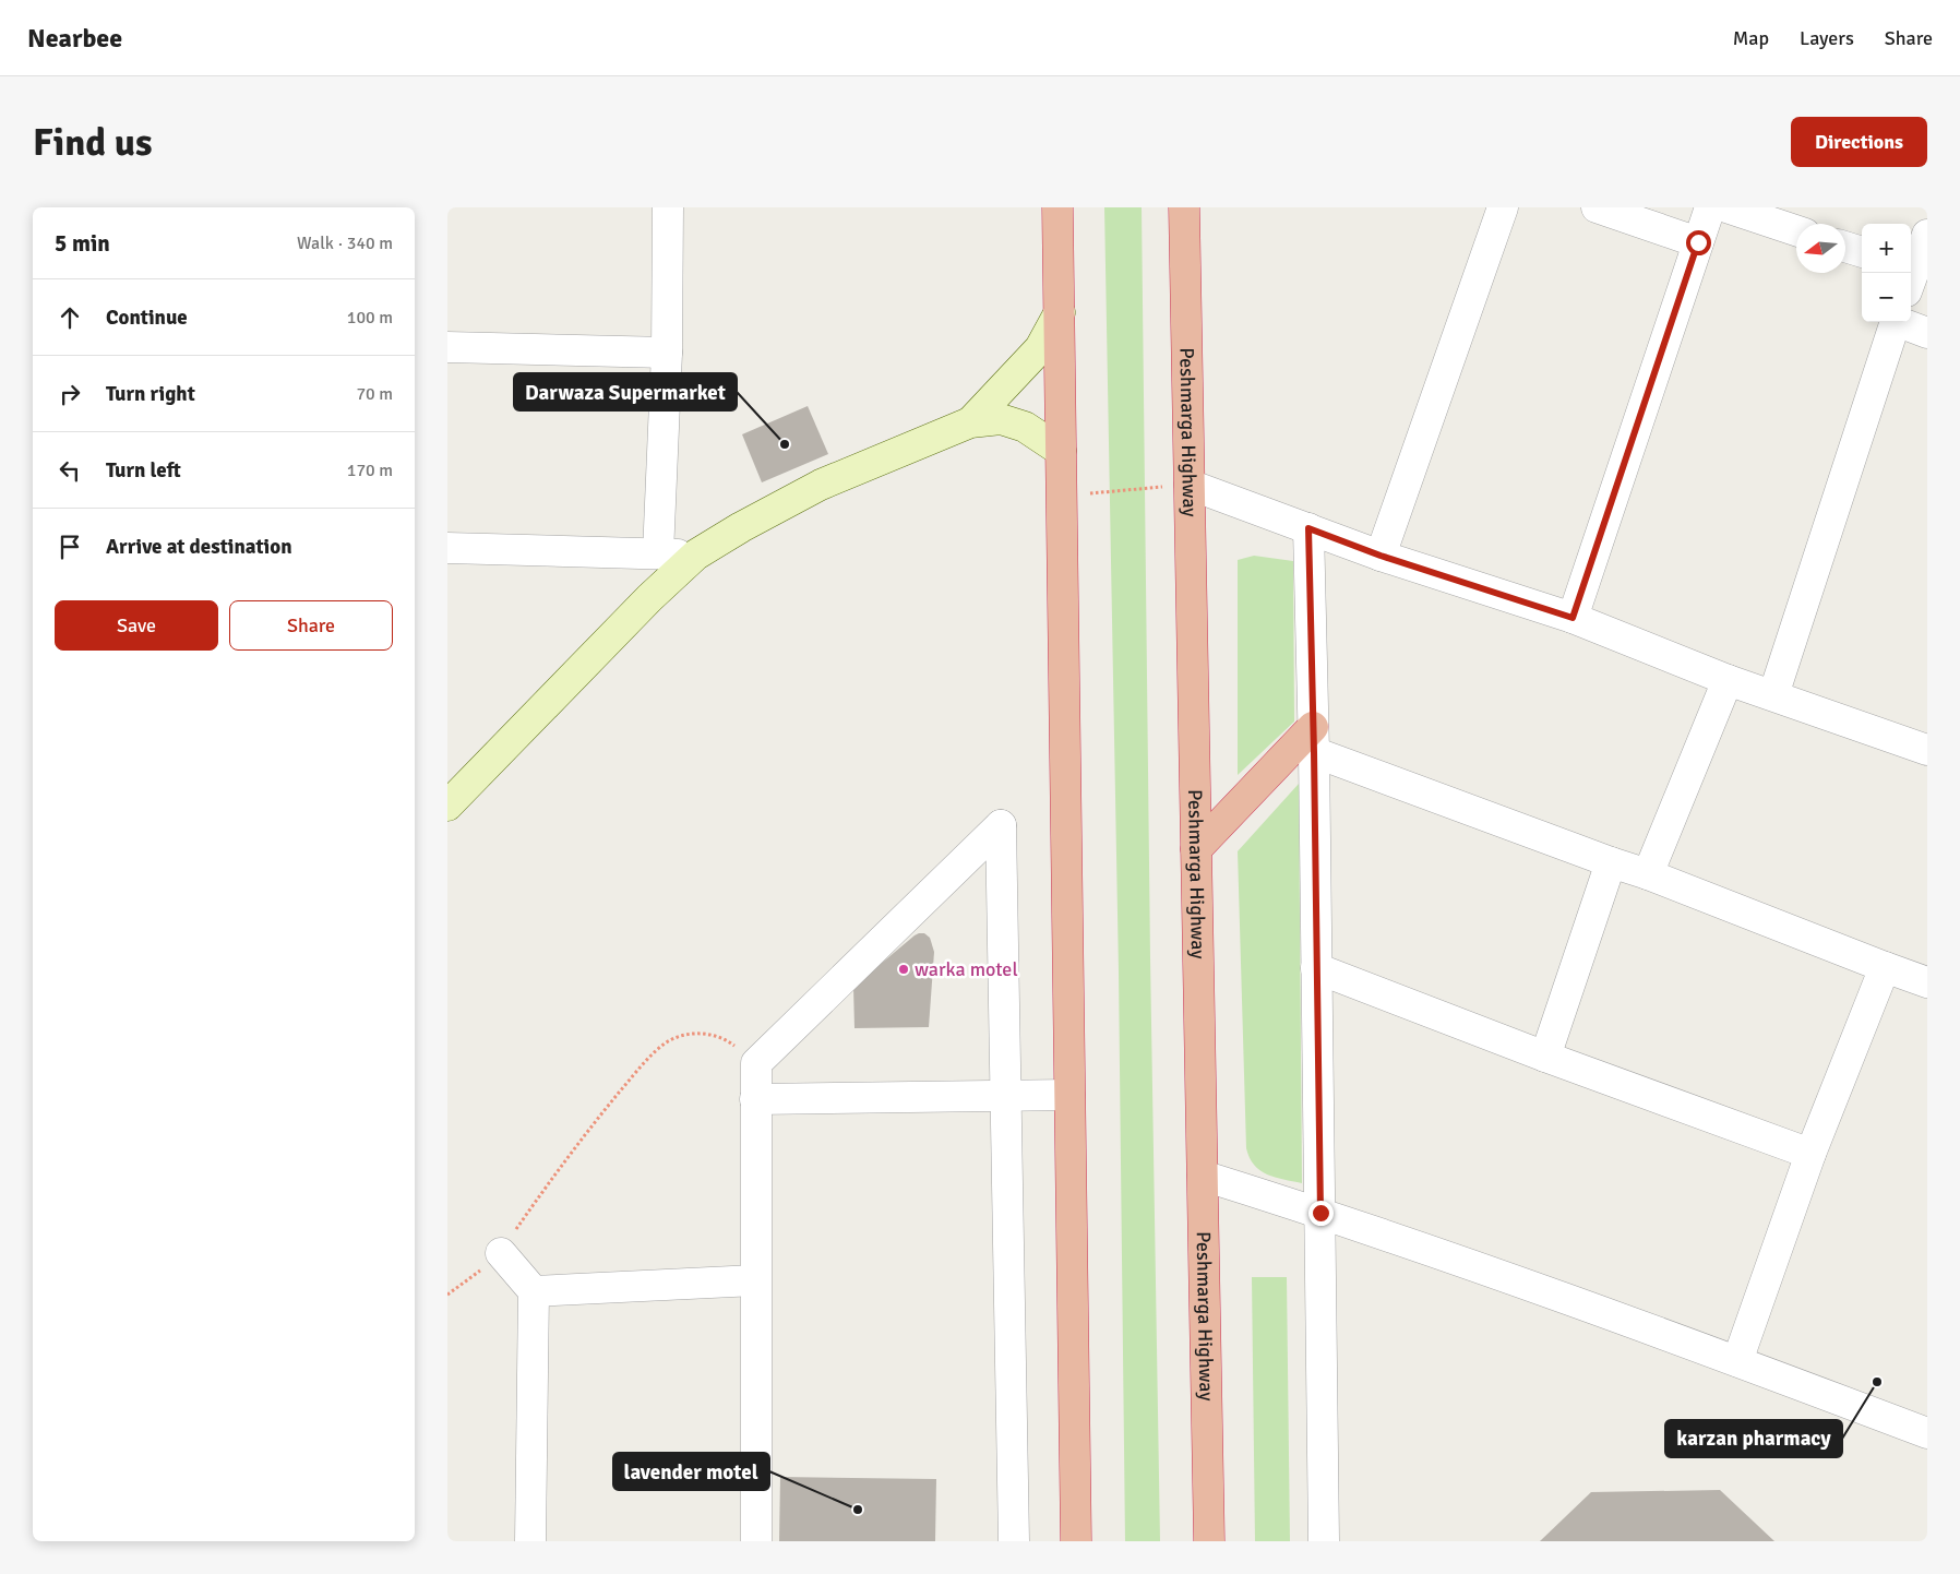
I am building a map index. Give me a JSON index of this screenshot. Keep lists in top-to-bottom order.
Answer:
{
  "streets": {
    "highway": ["Peshmarga Highway"]
  },
  "places": [
    "Darwaza Supermarket",
    "warka motel",
    "karzan pharmacy",
    "lavender motel"
  ],
  "north": "left",
  "page": {
    "header": "Nearbee",
    "nav": ["Map", "Layers", "Share"],
    "buttons": [
      "Directions",
      ["Save", "Share"]
    ],
    "title": "Find us",
    "heading": ["5 min", "Walk · 340 m"],
    "map_buttons": ["+", "−"],
    "list": [
      ["Continue", "100 m"],
      ["Turn right", "70 m"],
      ["Turn left", "170 m"],
      "Arrive at destination"
    ]
  }
}
